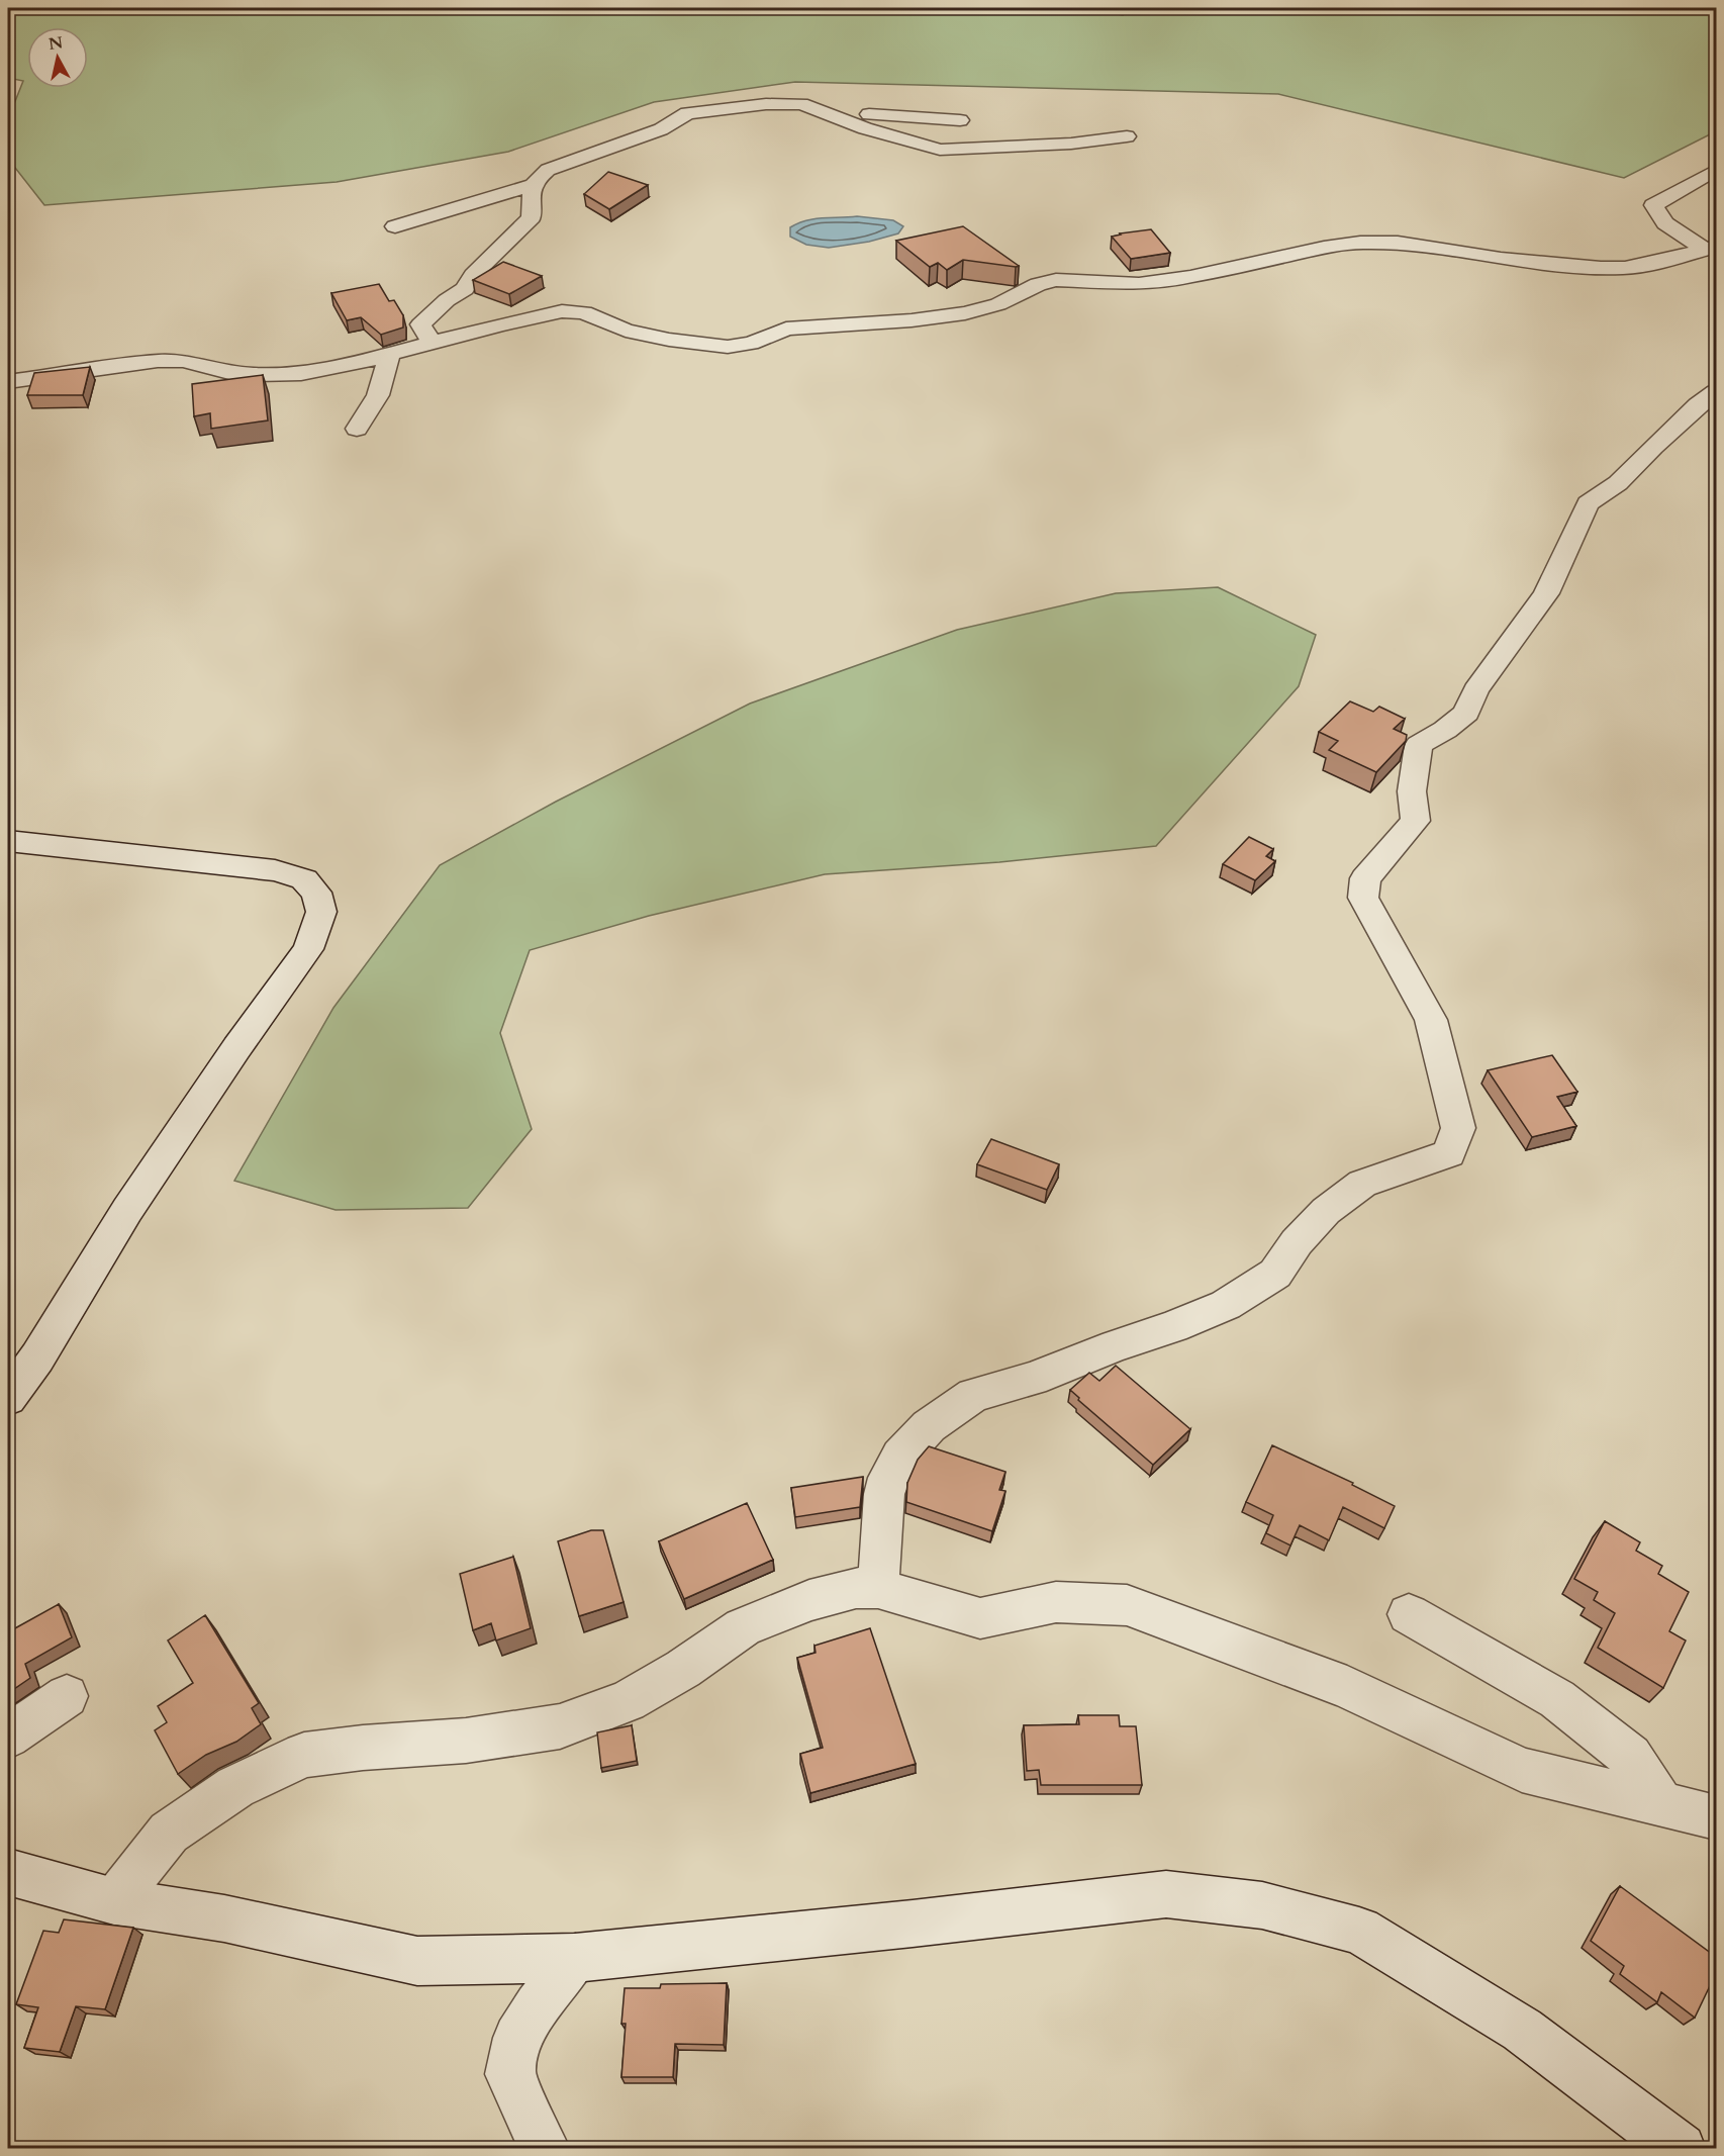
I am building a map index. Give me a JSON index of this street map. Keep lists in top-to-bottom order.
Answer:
{
  "north": "top"
}
